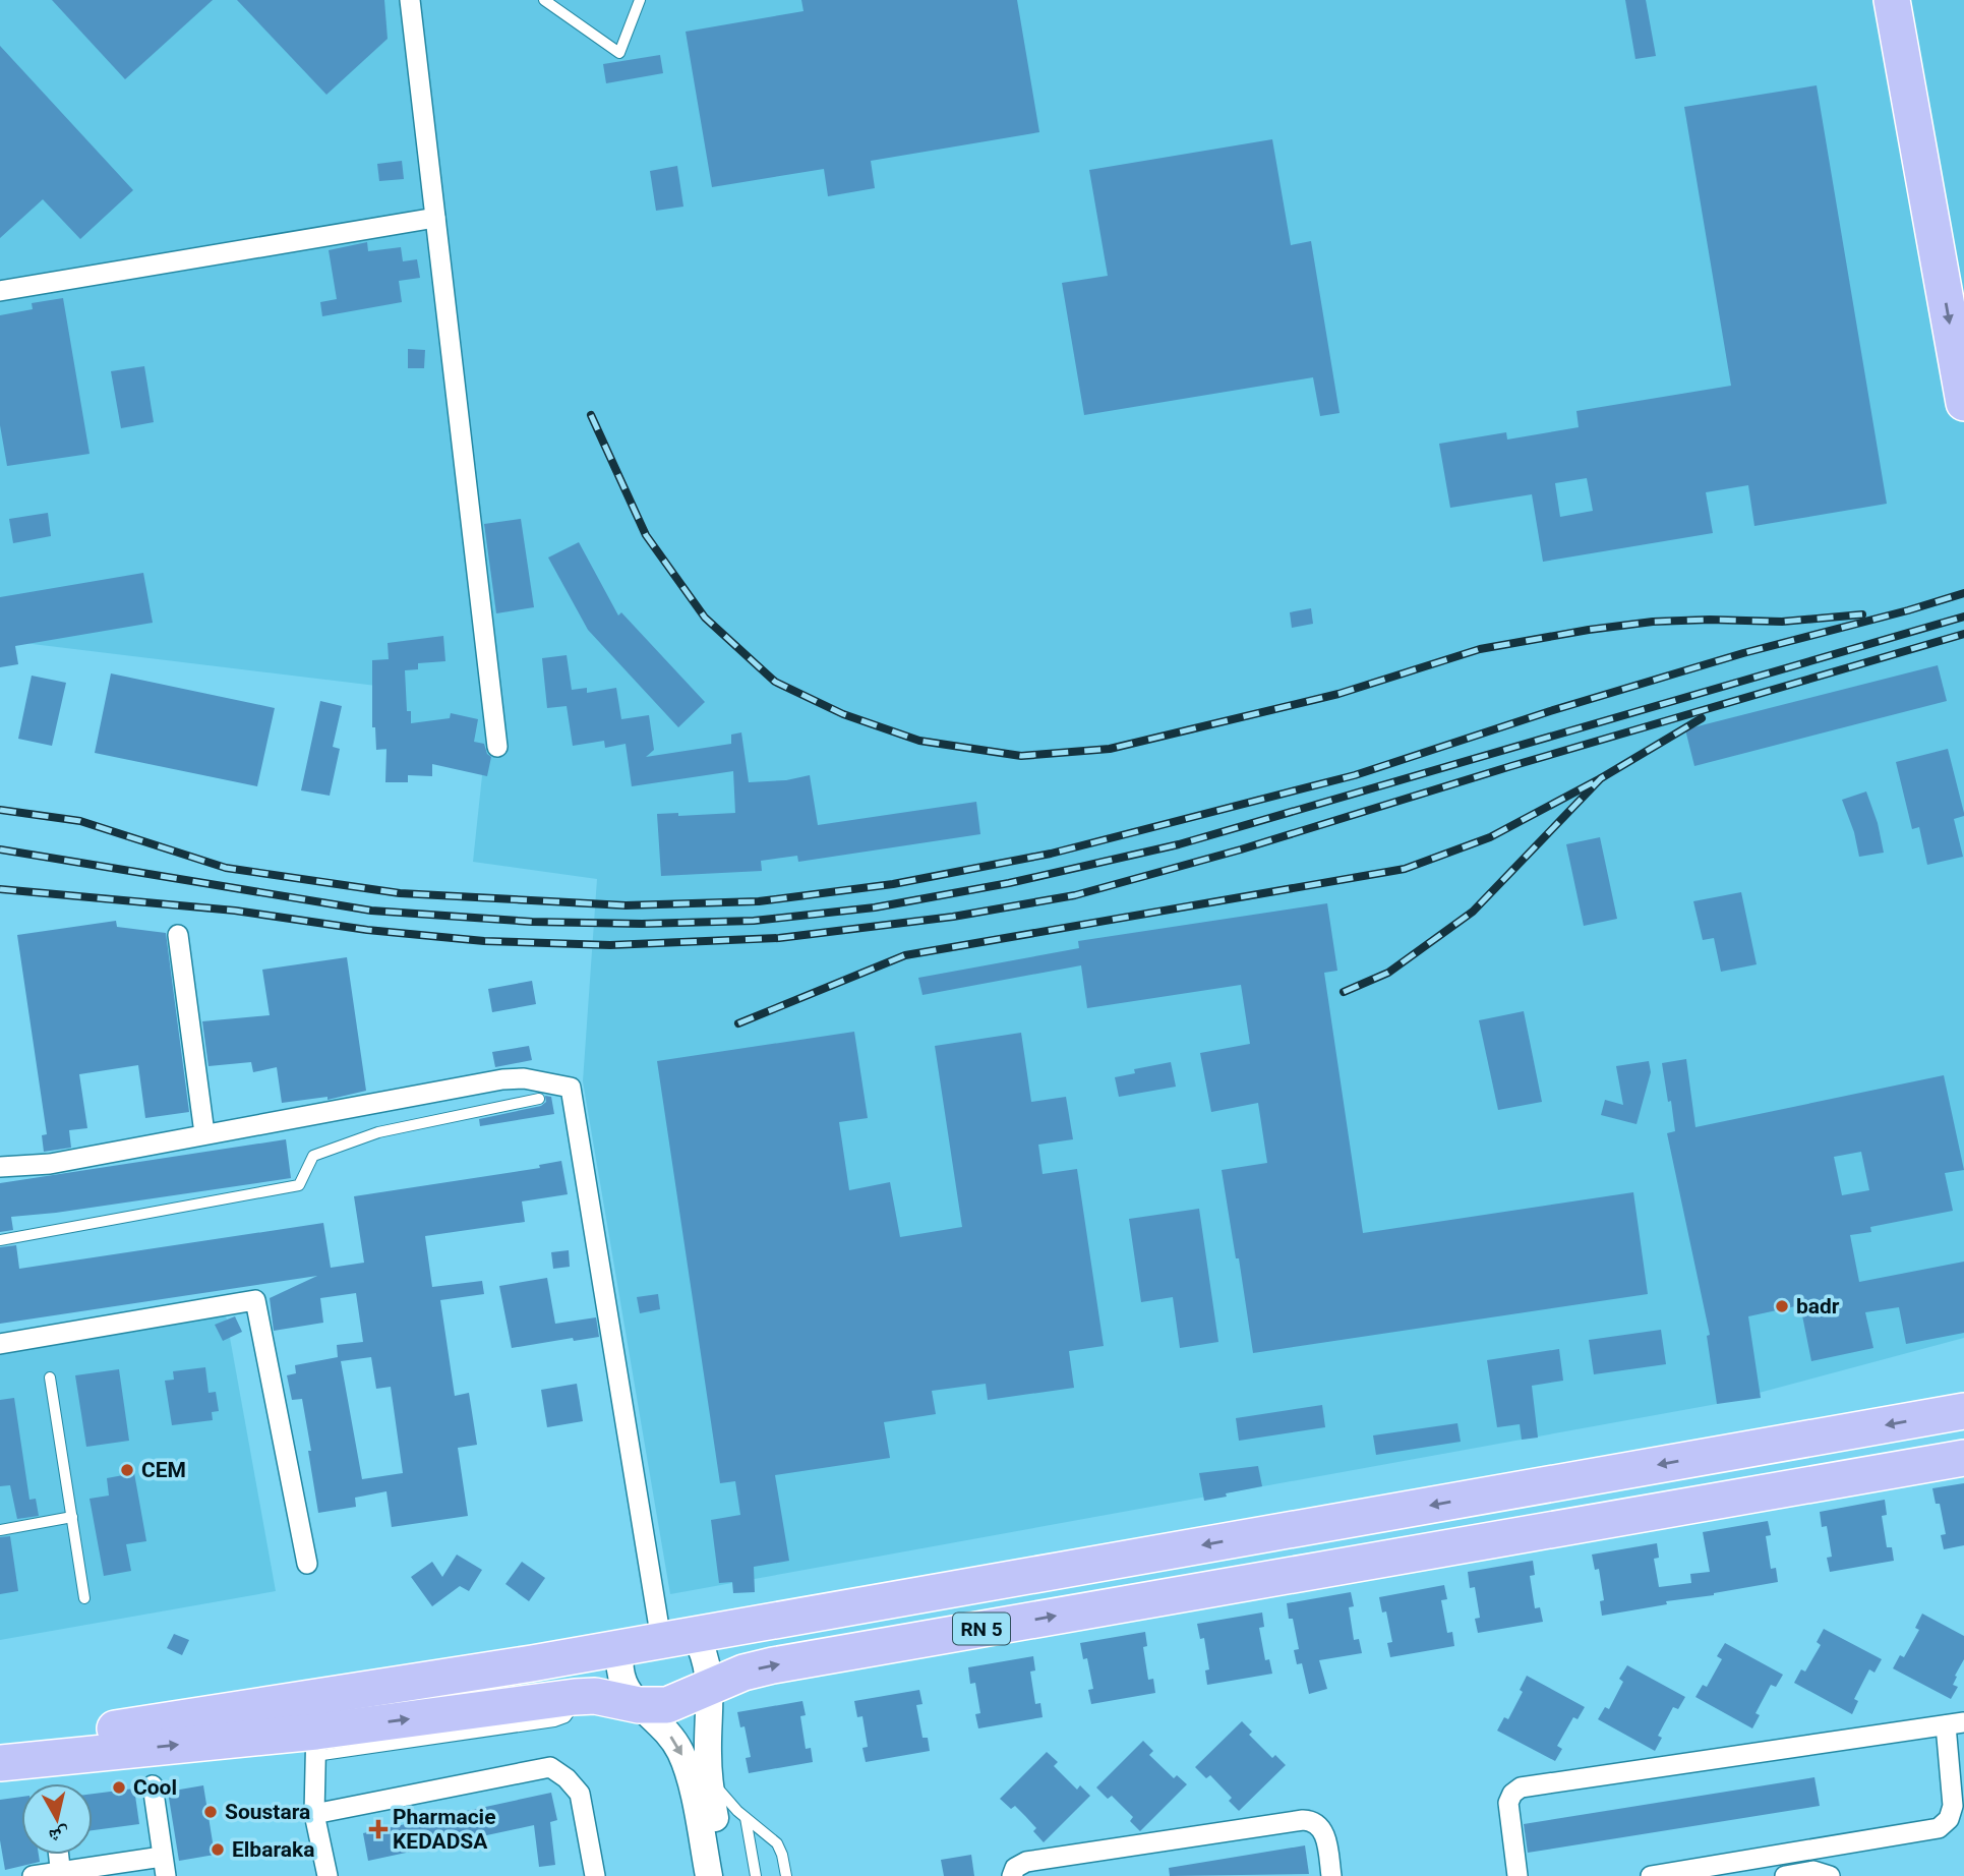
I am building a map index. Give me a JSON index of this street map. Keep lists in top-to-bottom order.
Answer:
{
  "streets": {
    "highway": ["RN 5"]
  },
  "places": {
    "other": [
      "badr",
      "CEM",
      "Cool",
      "Soustara",
      "Elbaraka"
    ],
    "health": ["Pharmacie KEDADSA"]
  },
  "north": "bottom"
}
